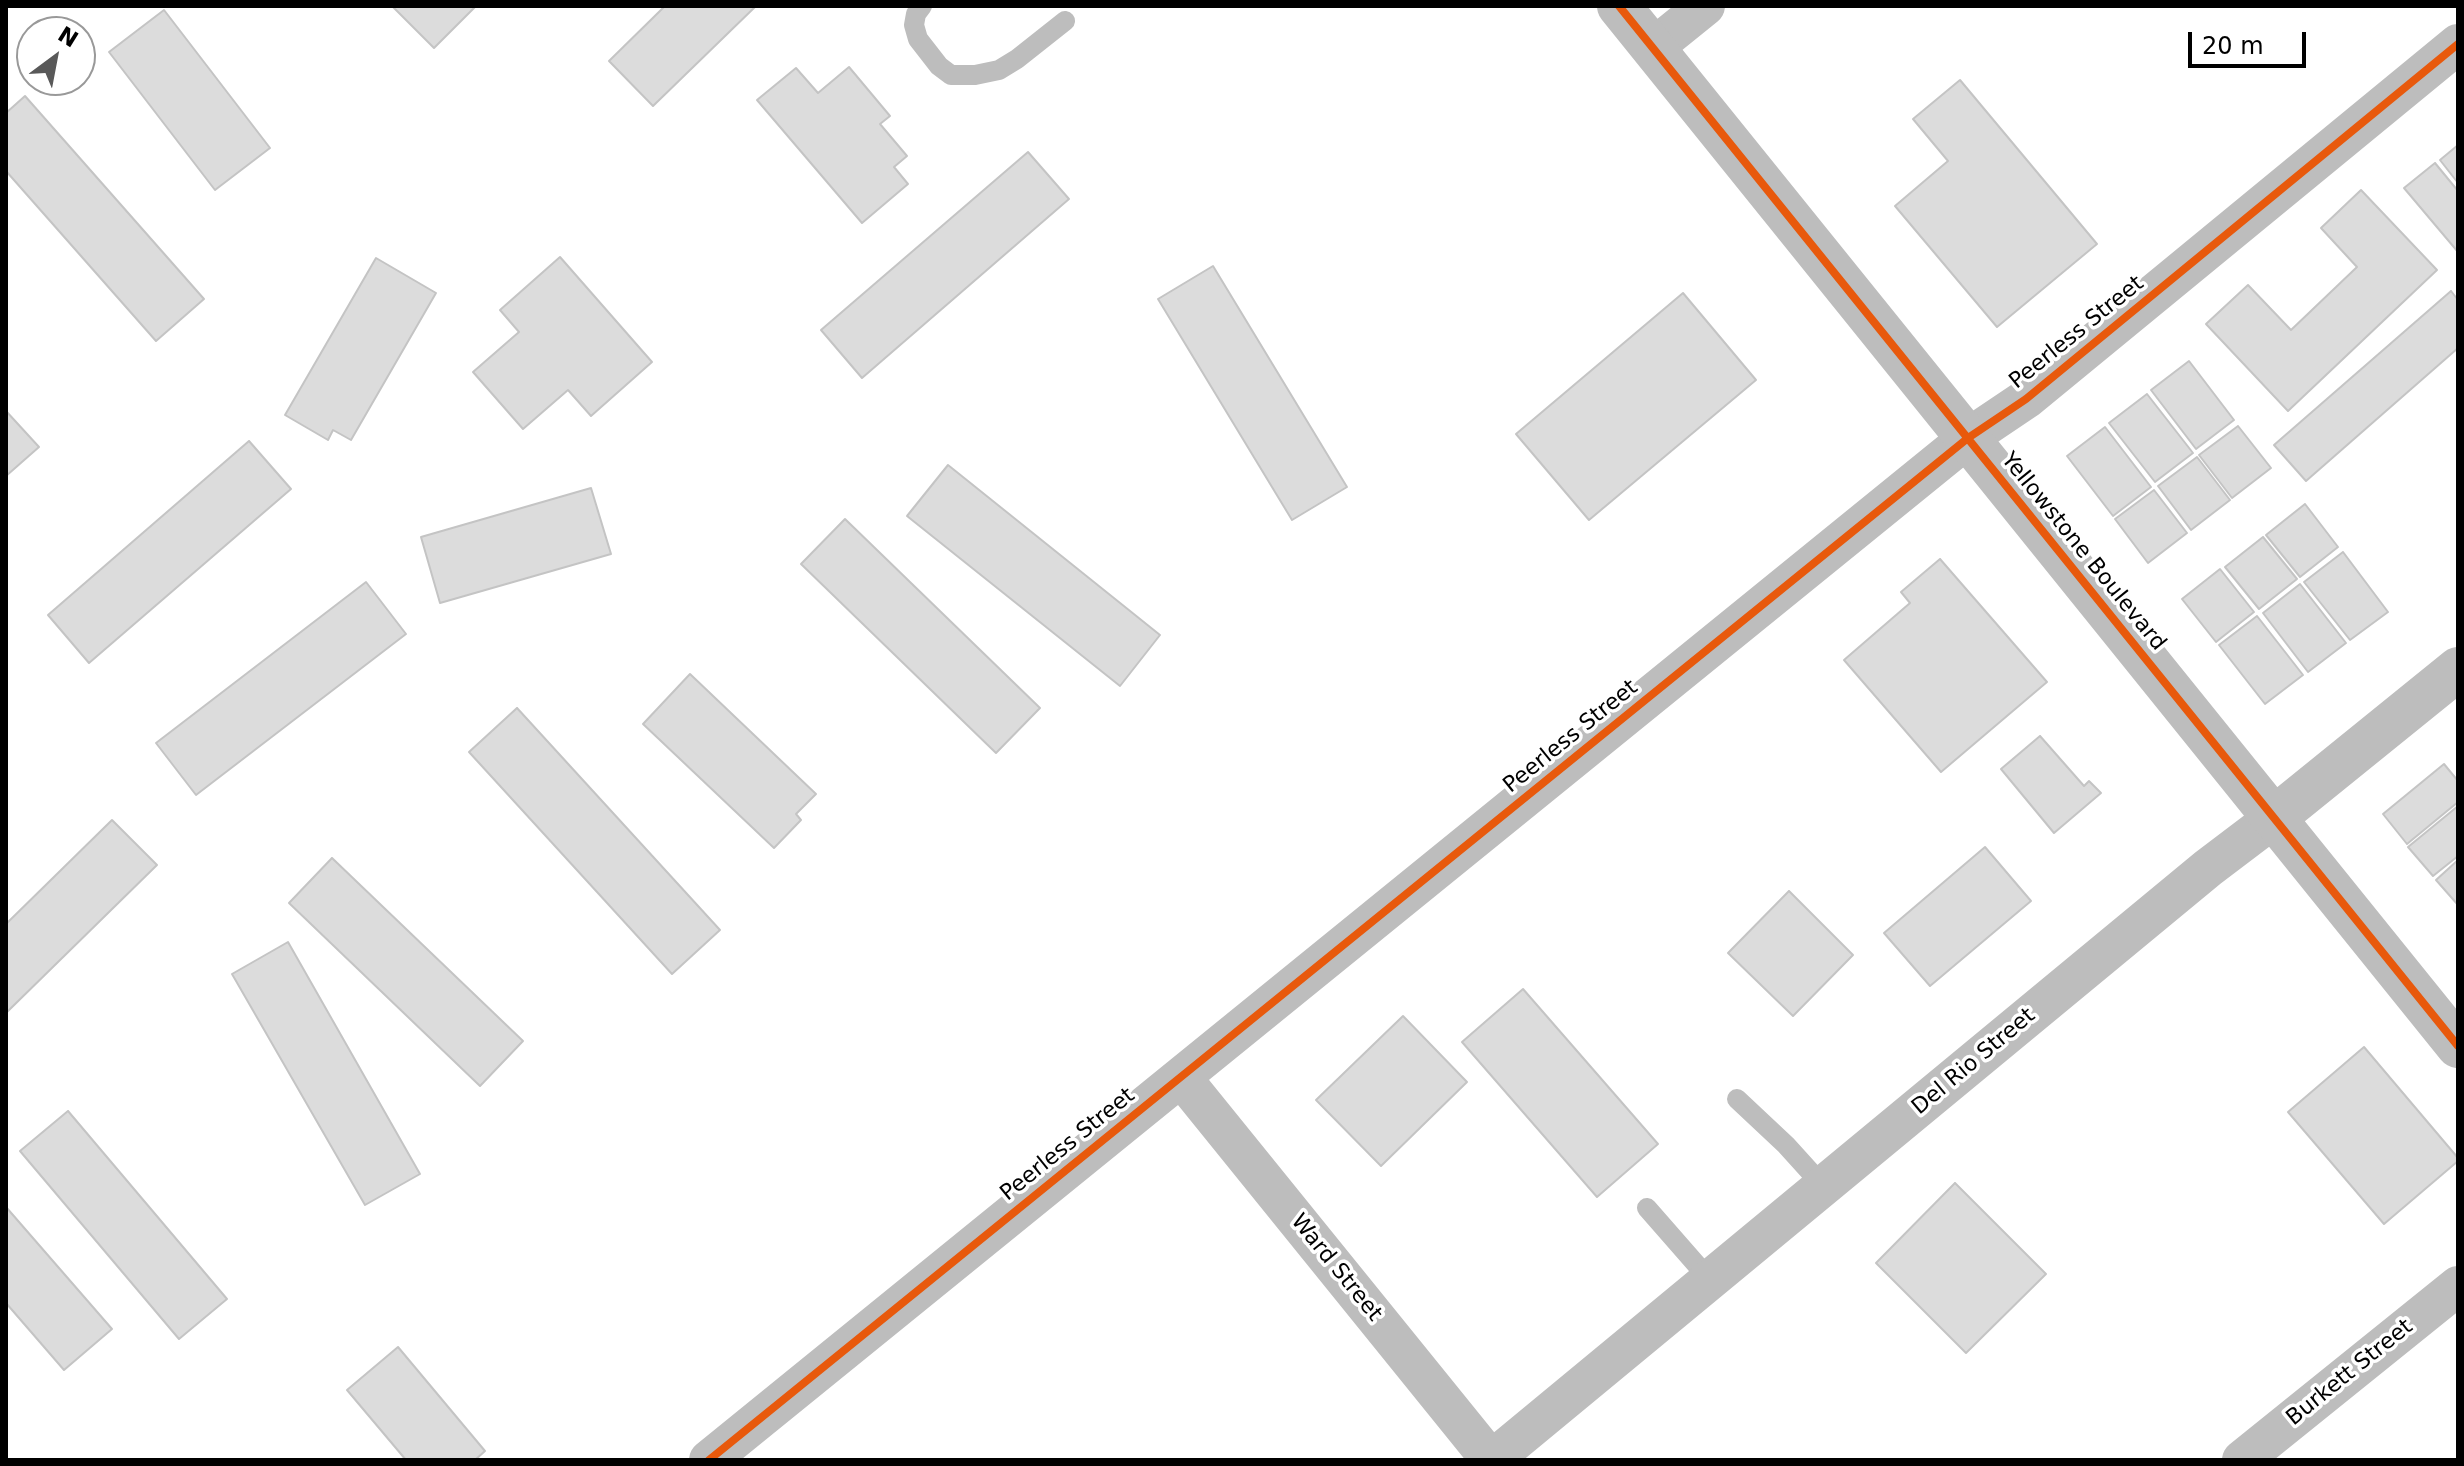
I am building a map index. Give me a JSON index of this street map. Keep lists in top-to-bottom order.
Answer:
{
  "streets": {
    "street": [
      "Peerless Street",
      "Yellowstone Boulevard",
      "Del Rio Street",
      "Ward Street",
      "Burkett Street"
    ]
  },
  "crossings": [
    ["Peerless Street", "Yellowstone Boulevard"],
    ["Peerless Street", "Ward Street"],
    ["Yellowstone Boulevard", "Del Rio Street"],
    ["Del Rio Street", "Ward Street"]
  ],
  "scale_bar": "20 m",
  "north": "top right"
}
